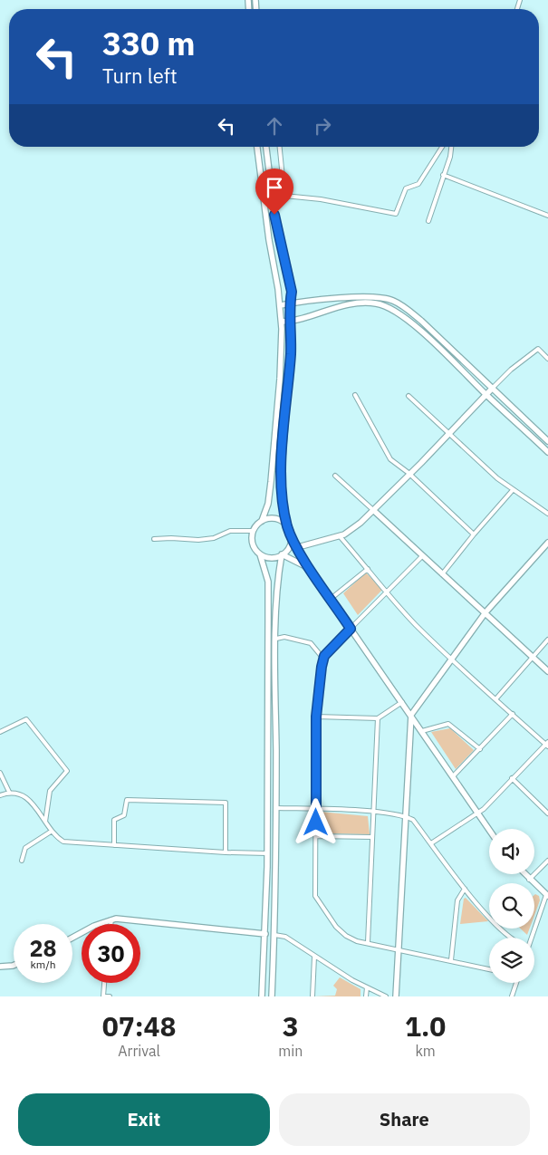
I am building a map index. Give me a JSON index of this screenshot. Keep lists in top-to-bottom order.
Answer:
{
  "page": {
    "turn": ["330 m", "Turn left"],
    "speed": "28 km/h",
    "limit": "30",
    "eta": [
      "07:48",
      "Arrival",
      "3",
      "min",
      "1.0",
      "km"
    ],
    "buttons": ["Exit", "Share"]
  }
}
